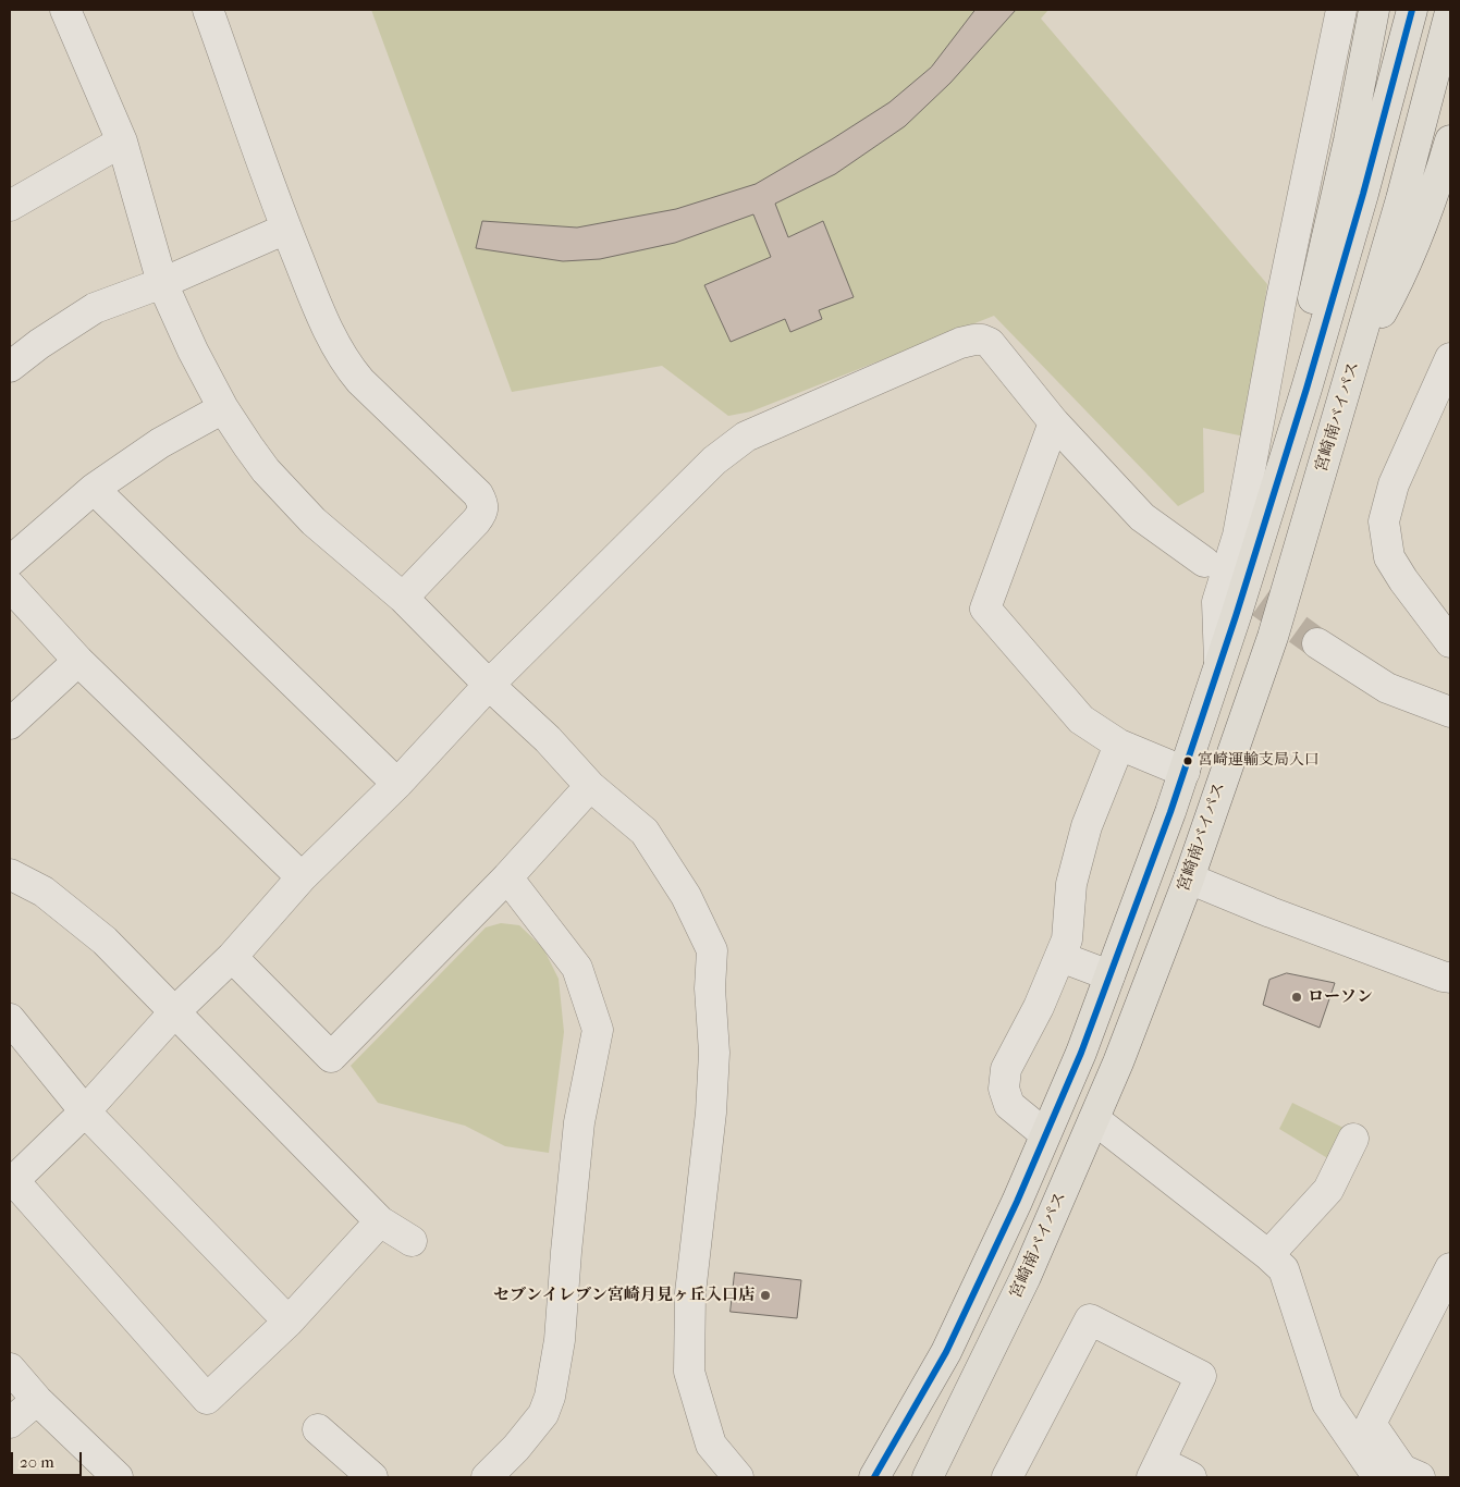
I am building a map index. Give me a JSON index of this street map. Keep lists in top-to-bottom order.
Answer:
{
  "streets": {
    "highway": ["宮崎南バイパス"]
  },
  "places": ["宮崎運輸支局入口", "ローソン", "セブンイレブン宮崎月見ヶ丘入口店"],
  "scale_bar": "20 m"
}
